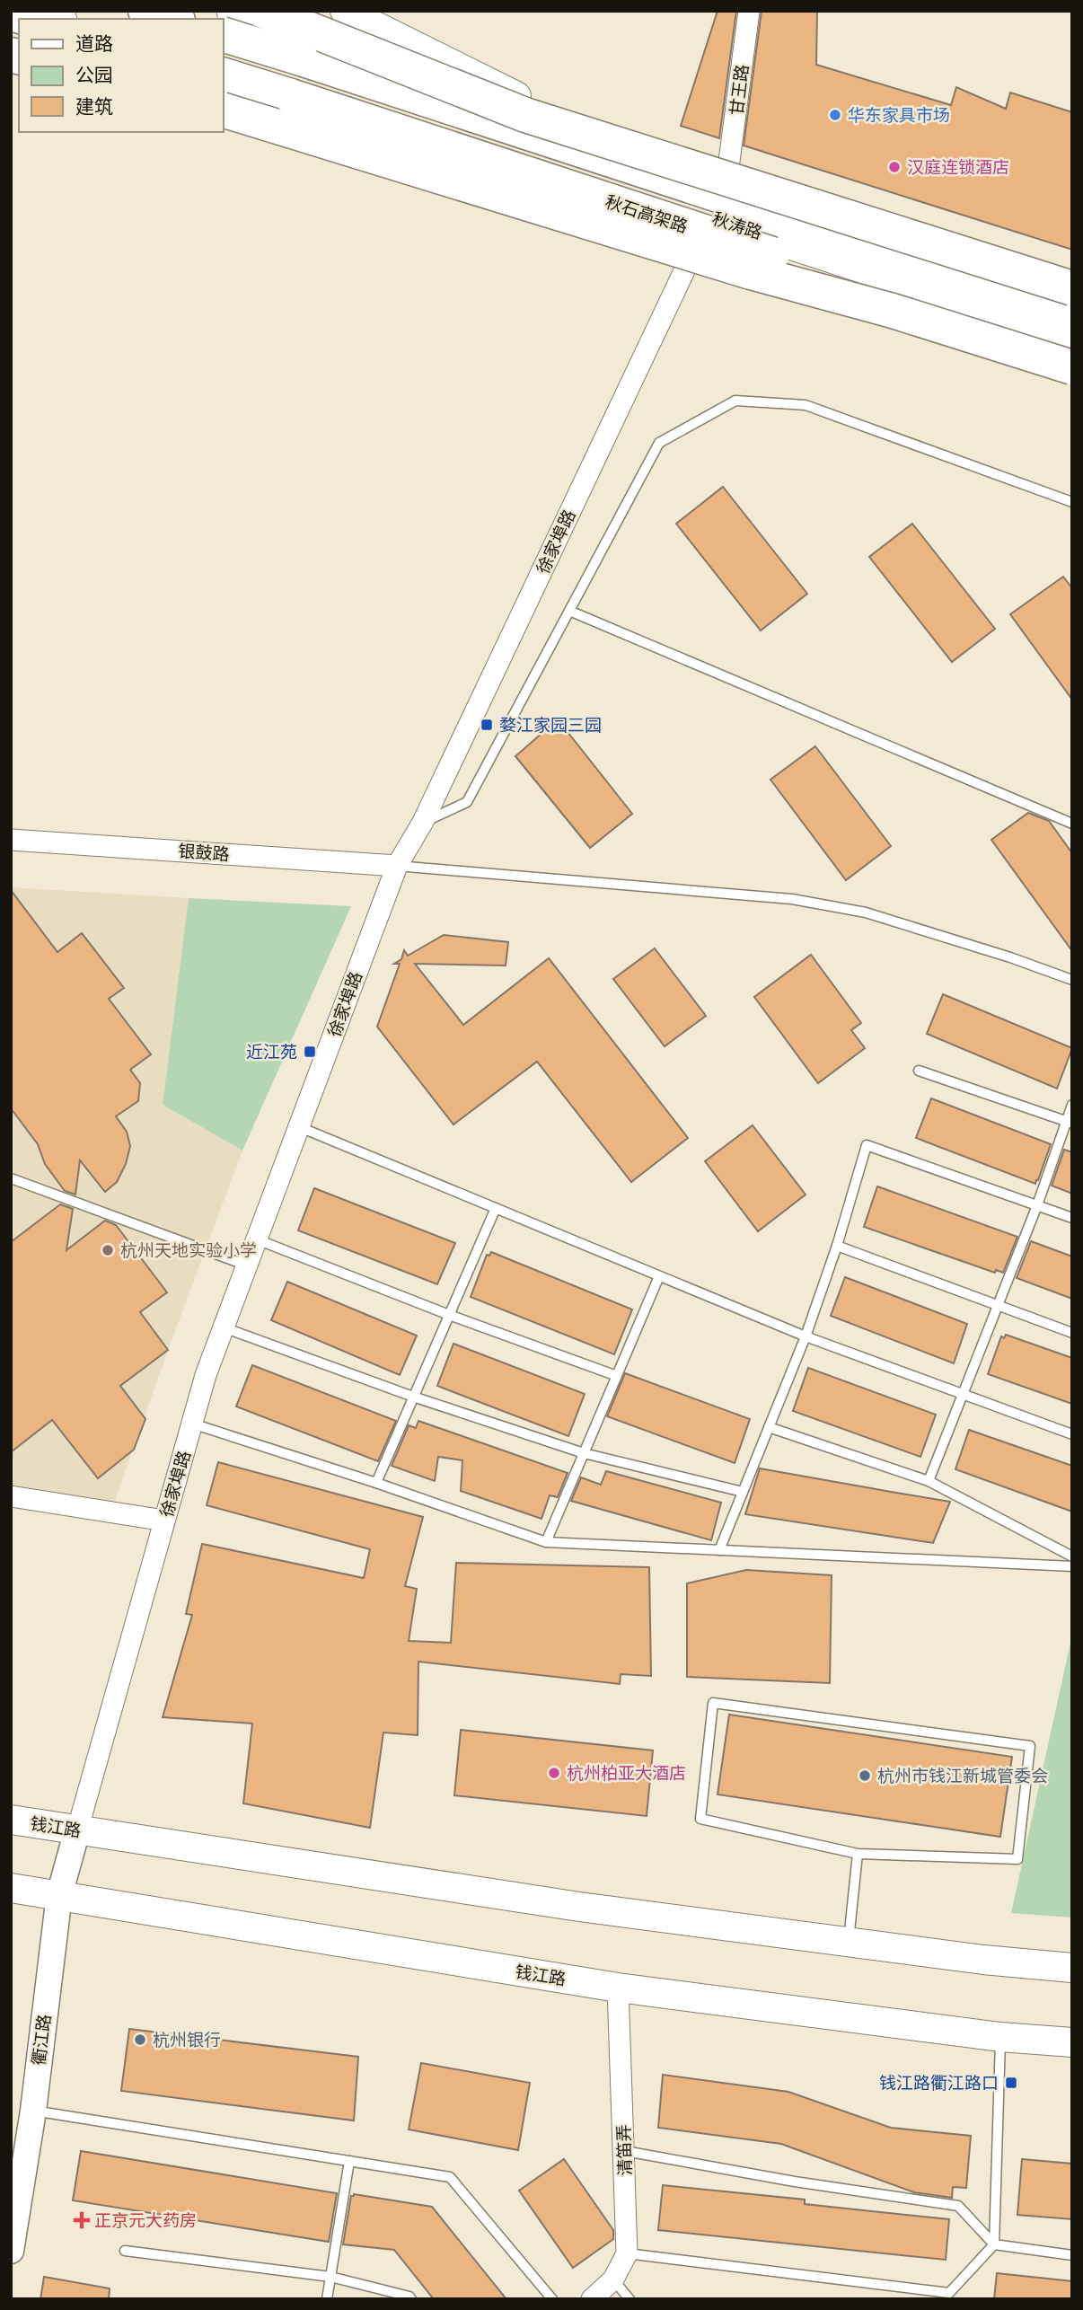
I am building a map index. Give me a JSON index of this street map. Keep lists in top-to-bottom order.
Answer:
{
  "streets": {
    "highway": ["秋石高架路"],
    "main road": ["秋涛路", "钱江路"],
    "street": [
      "甘王路",
      "徐家埠路",
      "银鼓路",
      "衢江路",
      "清笛弄"
    ]
  },
  "crossings": [
    ["秋石高架路", "秋涛路"],
    ["秋涛路", "徐家埠路"],
    ["徐家埠路", "银鼓路"],
    ["徐家埠路", "钱江路"],
    ["徐家埠路", "衢江路"],
    ["钱江路", "衢江路"],
    ["钱江路", "清笛弄"]
  ],
  "places": {
    "other": [
      "华东家具市场",
      "汉庭连锁酒店",
      "杭州天地实验小学",
      "杭州柏亚大酒店",
      "杭州市钱江新城管委会",
      "杭州银行"
    ],
    "transit": ["婺江家园三园", "近江苑", "钱江路衢江路口"],
    "health": ["正京元大药房"]
  },
  "legend": ["道路", "公园", "建筑"]
}
